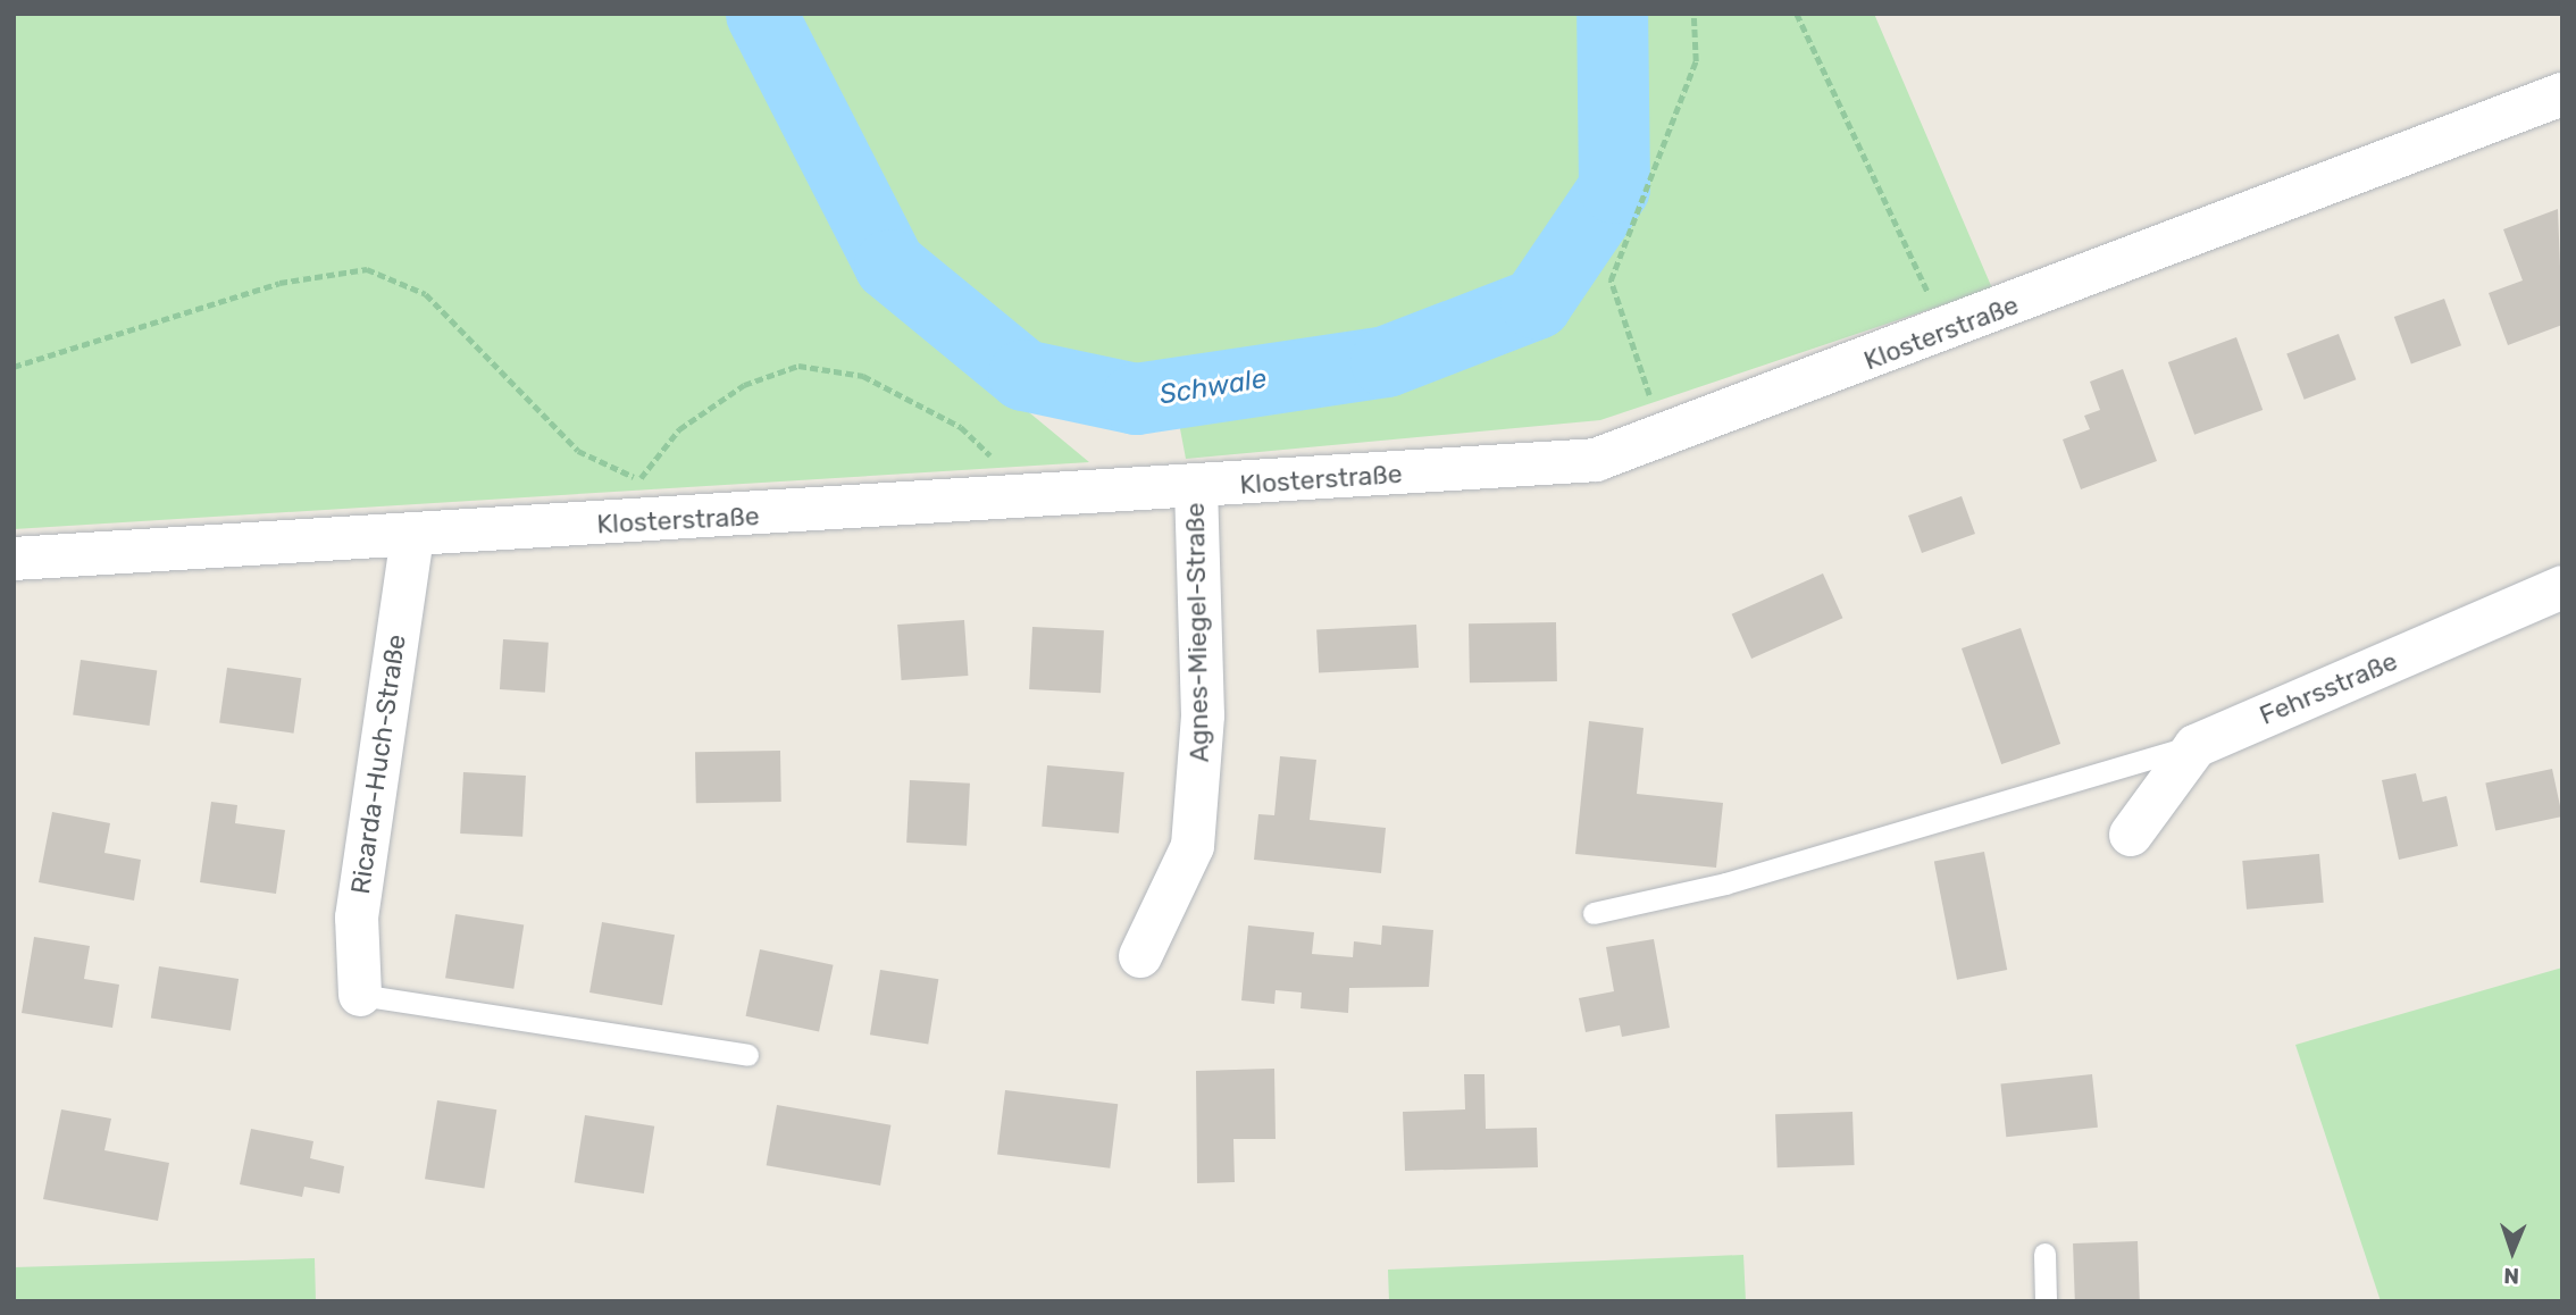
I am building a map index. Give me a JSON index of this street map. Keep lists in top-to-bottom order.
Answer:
{
  "streets": {
    "street": [
      "Klosterstraße",
      "Agnes-Miegel-Straße",
      "Fehrsstraße",
      "Ricarda-Huch-Straße"
    ]
  },
  "crossings": [
    ["Klosterstraße", "Agnes-Miegel-Straße"],
    ["Klosterstraße", "Ricarda-Huch-Straße"]
  ],
  "water": ["Schwale"],
  "north": "bottom"
}
